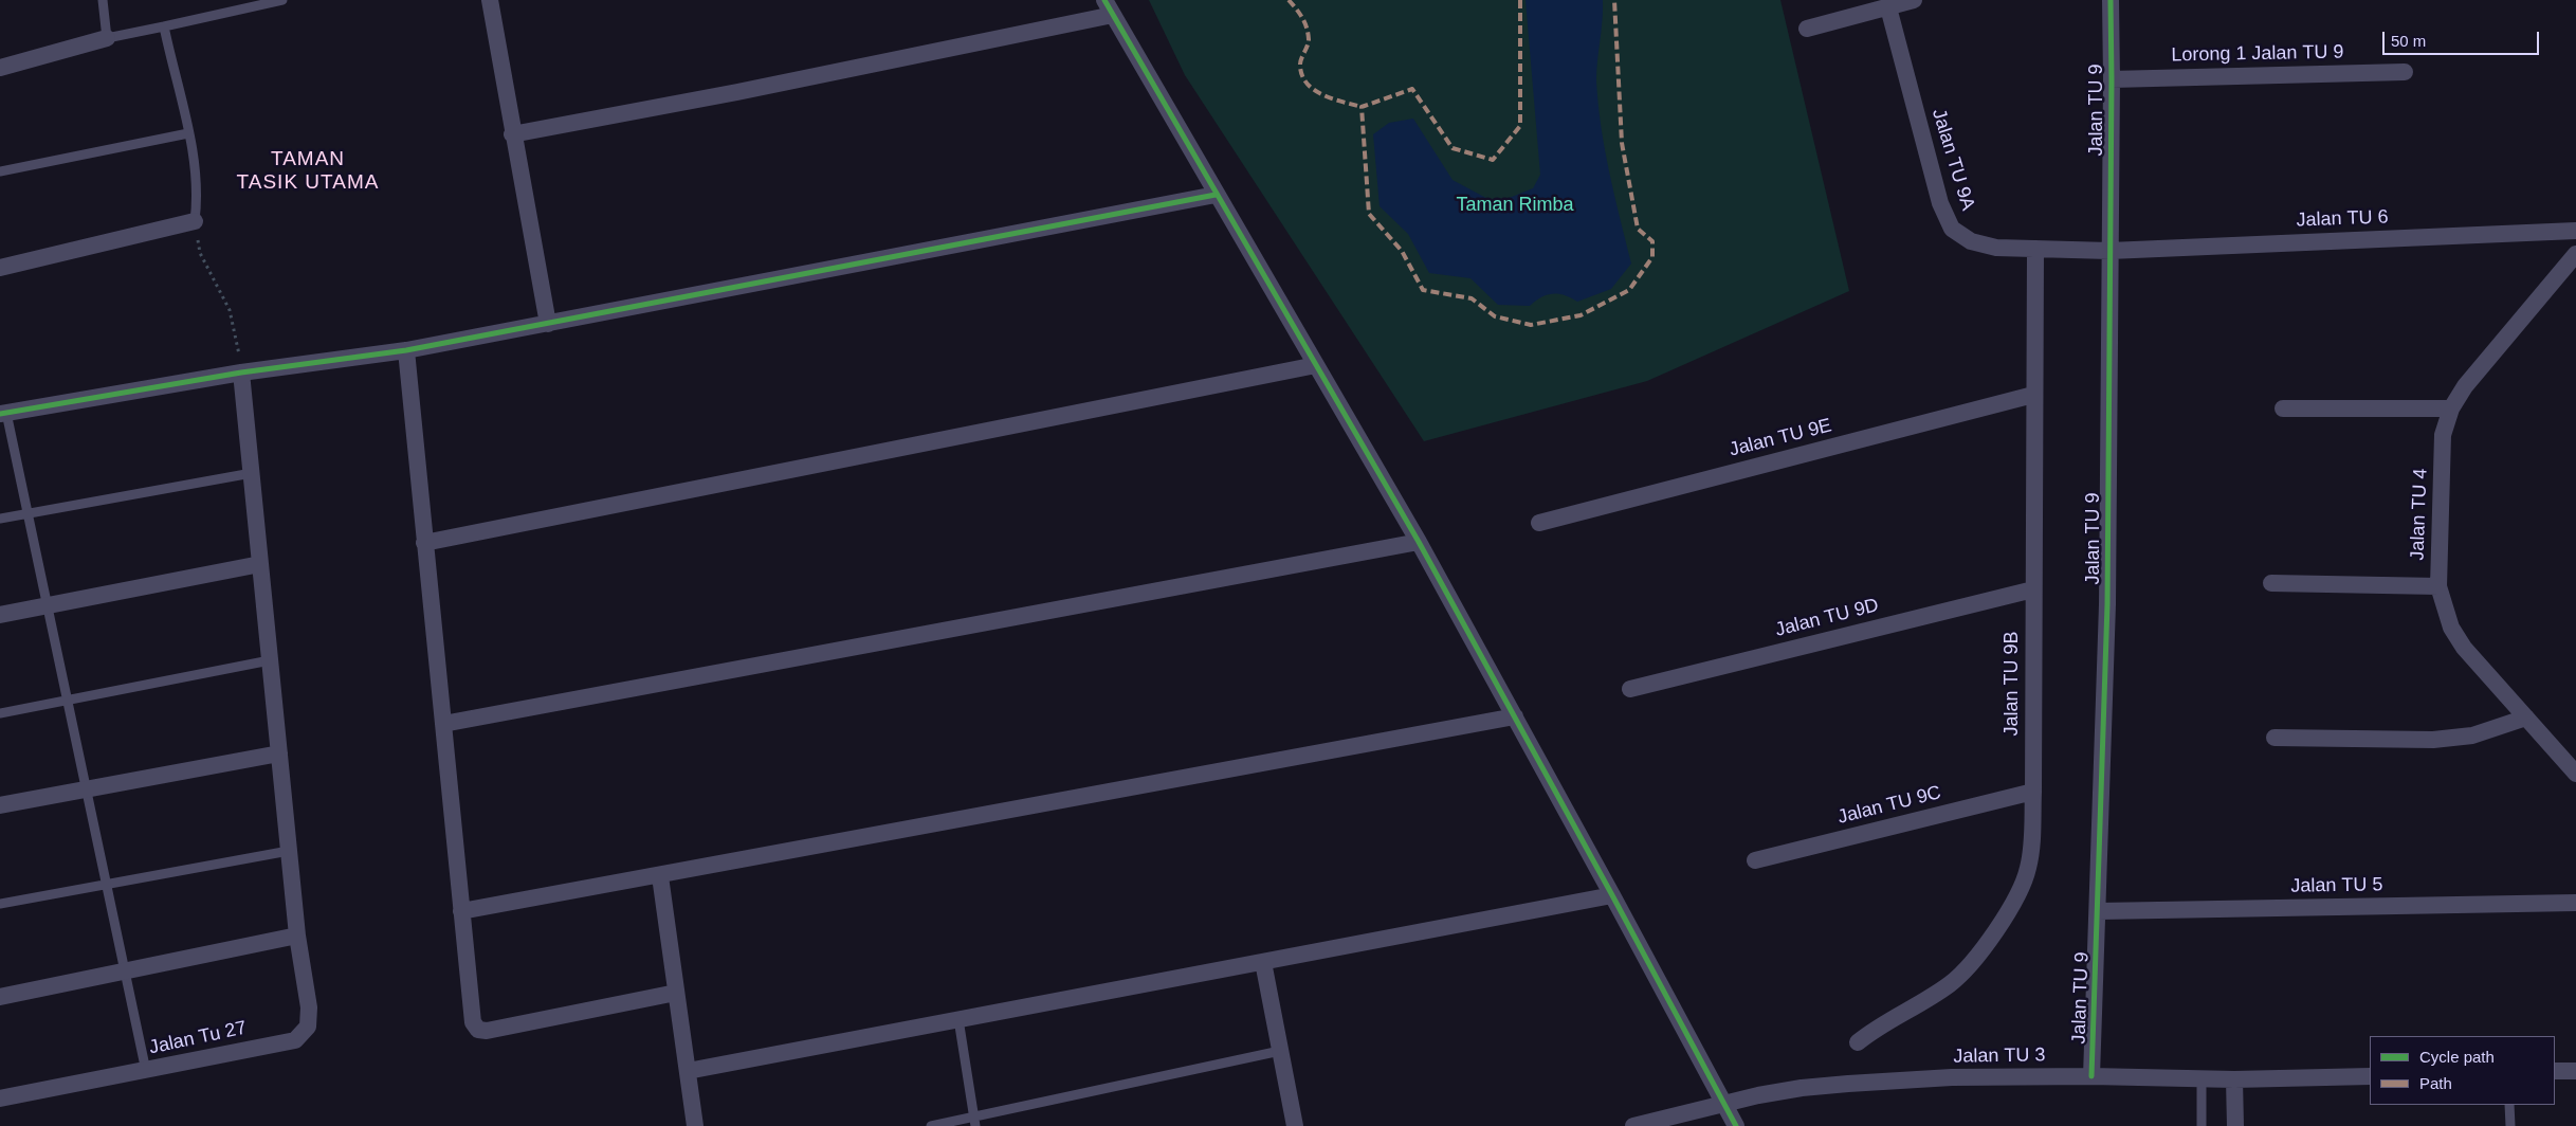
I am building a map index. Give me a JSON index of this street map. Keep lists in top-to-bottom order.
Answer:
{
  "streets": {
    "street": [
      "Lorong 1 Jalan TU 9",
      "Jalan TU 9",
      "Jalan TU 9A",
      "Jalan TU 6",
      "Jalan TU 9E",
      "Jalan TU 4",
      "Jalan TU 9D",
      "Jalan TU 9B",
      "Jalan TU 9C",
      "Jalan TU 5",
      "Jalan Tu 27",
      "Jalan TU 3"
    ]
  },
  "crossings": [
    ["Lorong 1 Jalan TU 9", "Jalan TU 9"],
    ["Jalan TU 9", "Jalan TU 9A"],
    ["Jalan TU 9", "Jalan TU 6"],
    ["Jalan TU 9", "Jalan TU 5"],
    ["Jalan TU 9", "Jalan TU 3"],
    ["Jalan TU 9A", "Jalan TU 6"],
    ["Jalan TU 9A", "Jalan TU 9B"],
    ["Jalan TU 9E", "Jalan TU 9B"],
    ["Jalan TU 9D", "Jalan TU 9B"],
    ["Jalan TU 9B", "Jalan TU 9C"]
  ],
  "districts": ["TAMAN TASIK UTAMA"],
  "parks": ["Taman Rimba"],
  "legend": ["Cycle path", "Path"],
  "scale_bar": "50 m"
}
